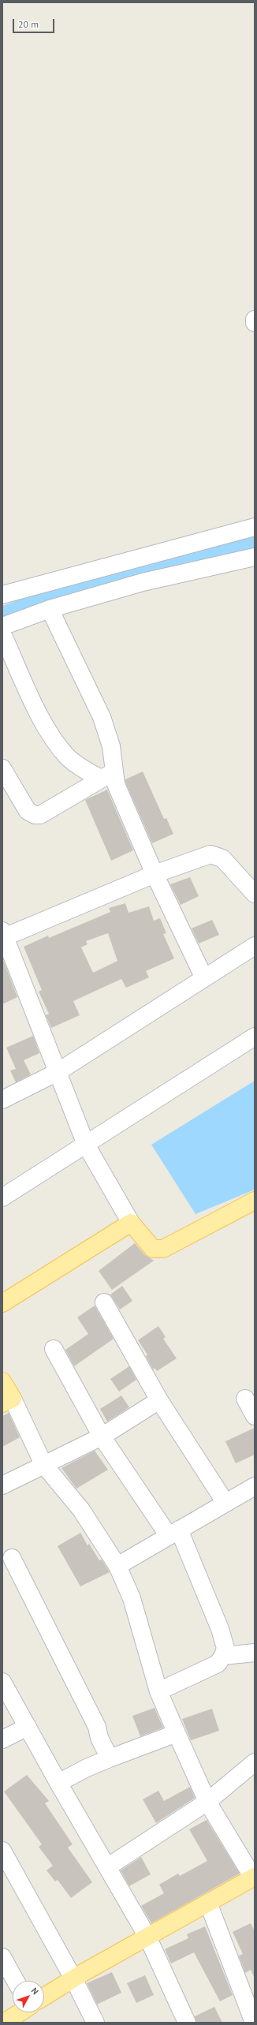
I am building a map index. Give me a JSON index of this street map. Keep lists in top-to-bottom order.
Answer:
{
  "scale_bar": "20 m",
  "north": "top right"
}
